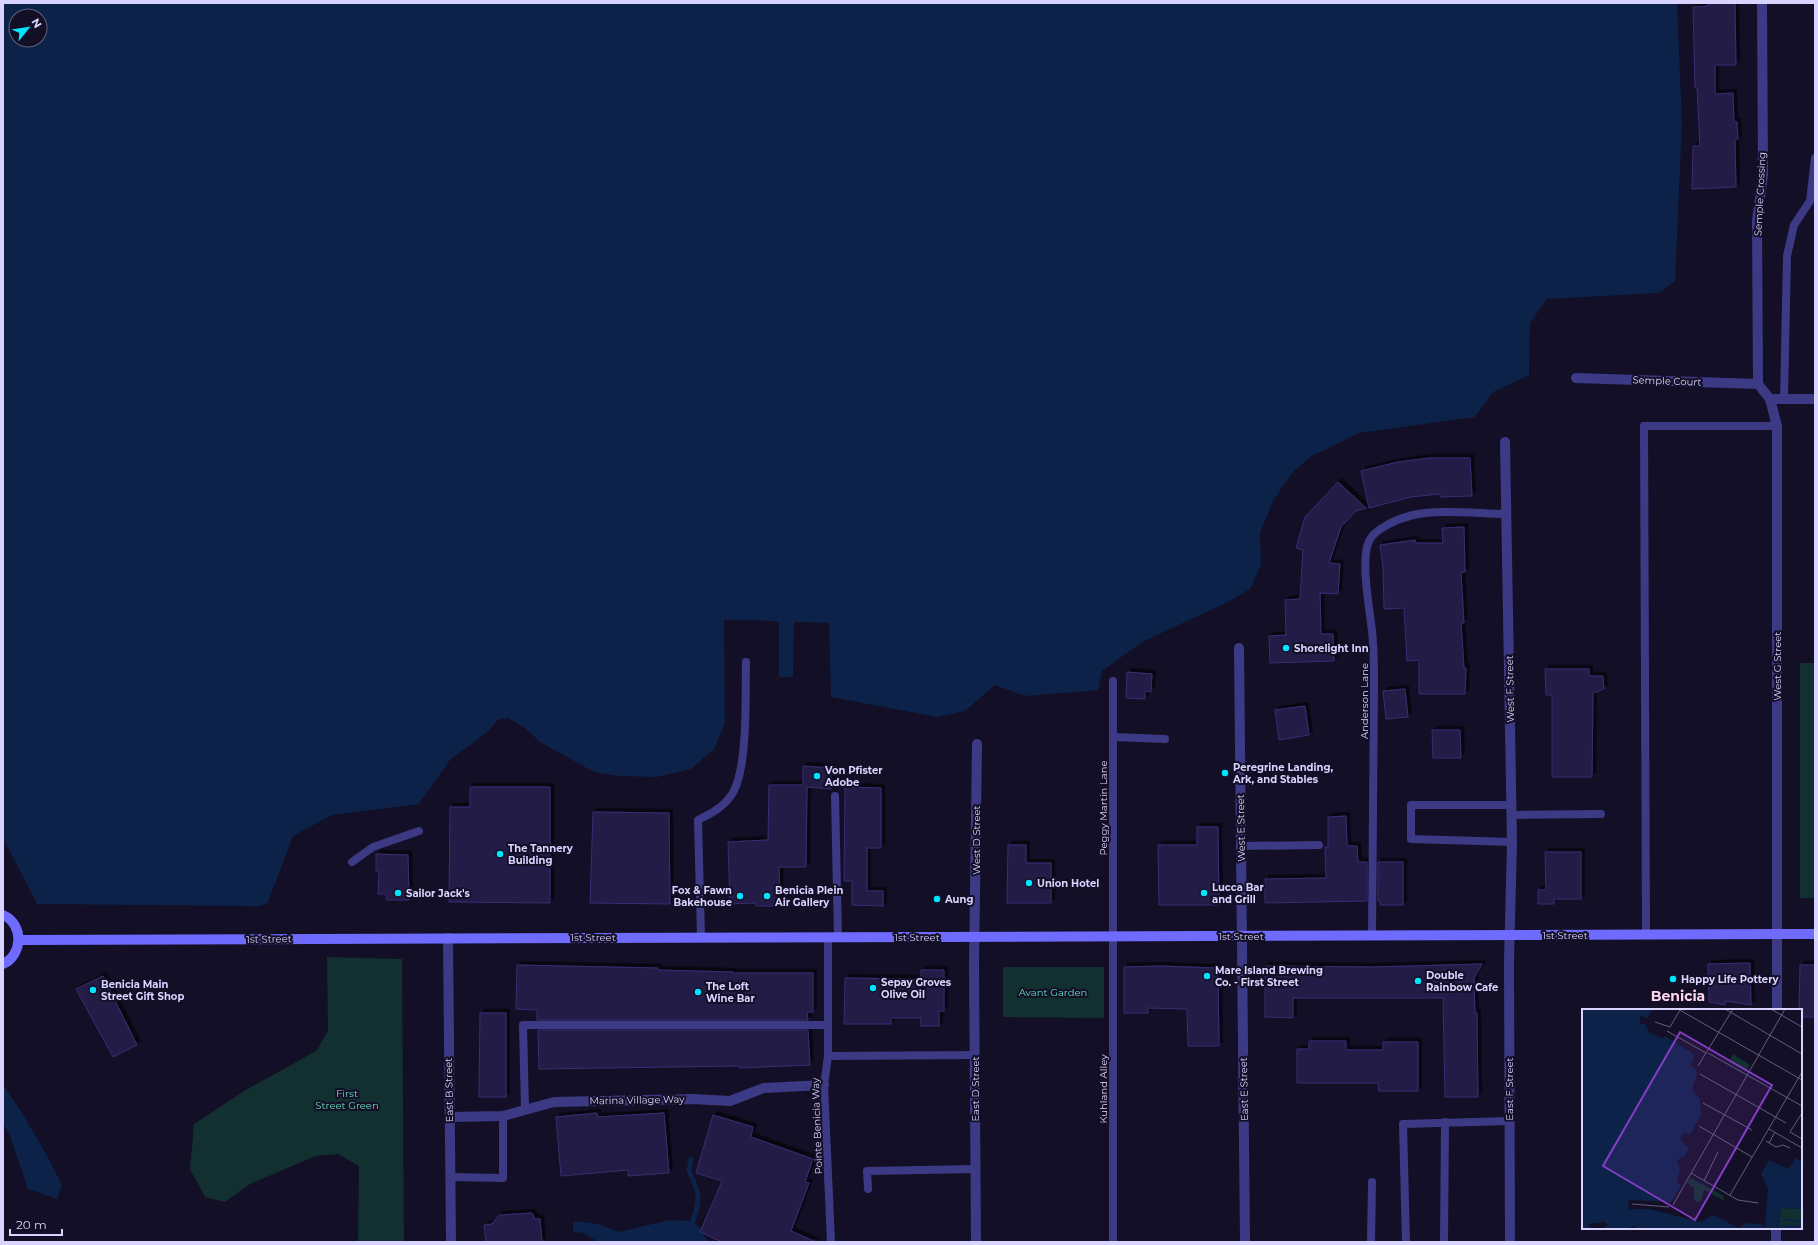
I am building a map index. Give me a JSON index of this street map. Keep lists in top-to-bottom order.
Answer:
{
  "streets": {
    "main road": ["1st Street"],
    "street": [
      "Semple Crossing",
      "Semple Court",
      "West G Street",
      "West F Street",
      "West E Street",
      "West D Street",
      "East D Street",
      "East E Street",
      "East F Street",
      "East B Street",
      "Marina Village Way"
    ],
    "lane": [
      "Anderson Lane",
      "Peggy Martin Lane",
      "Kuhland Alley",
      "Pointe Benicia Way"
    ]
  },
  "crossings": [
    ["Semple Crossing", "Semple Court"],
    ["West G Street", "1st Street"],
    ["West F Street", "Anderson Lane"],
    ["West F Street", "1st Street"],
    ["West F Street", "East F Street"],
    ["Anderson Lane", "1st Street"],
    ["Peggy Martin Lane", "1st Street"],
    ["Peggy Martin Lane", "Kuhland Alley"],
    ["West E Street", "1st Street"],
    ["West E Street", "East E Street"],
    ["West D Street", "1st Street"],
    ["West D Street", "East D Street"],
    ["1st Street", "East D Street"],
    ["1st Street", "Kuhland Alley"],
    ["1st Street", "East E Street"],
    ["1st Street", "East F Street"],
    ["1st Street", "East B Street"],
    ["1st Street", "Pointe Benicia Way"],
    ["East B Street", "Marina Village Way"],
    ["Marina Village Way", "Pointe Benicia Way"]
  ],
  "districts": ["Benicia"],
  "parks": ["Avant Garden", "First Street Green"],
  "places": [
    "Shorelight Inn",
    "Peregrine Landing, Ark, and Stables",
    "Von Pfister Adobe",
    "The Tannery Building",
    "Union Hotel",
    "Sailor Jack's",
    "Lucca Bar and Grill",
    "Fox & Fawn Bakehouse",
    "Benicia Plein Air Gallery",
    "Aung",
    "Mare Island Brewing Co. - First Street",
    "Happy Life Pottery",
    "Double Rainbow Cafe",
    "Sepay Groves Olive Oil",
    "Benicia Main Street Gift Shop",
    "The Loft Wine Bar"
  ],
  "scale_bar": "20 m",
  "north": "top right"
}
